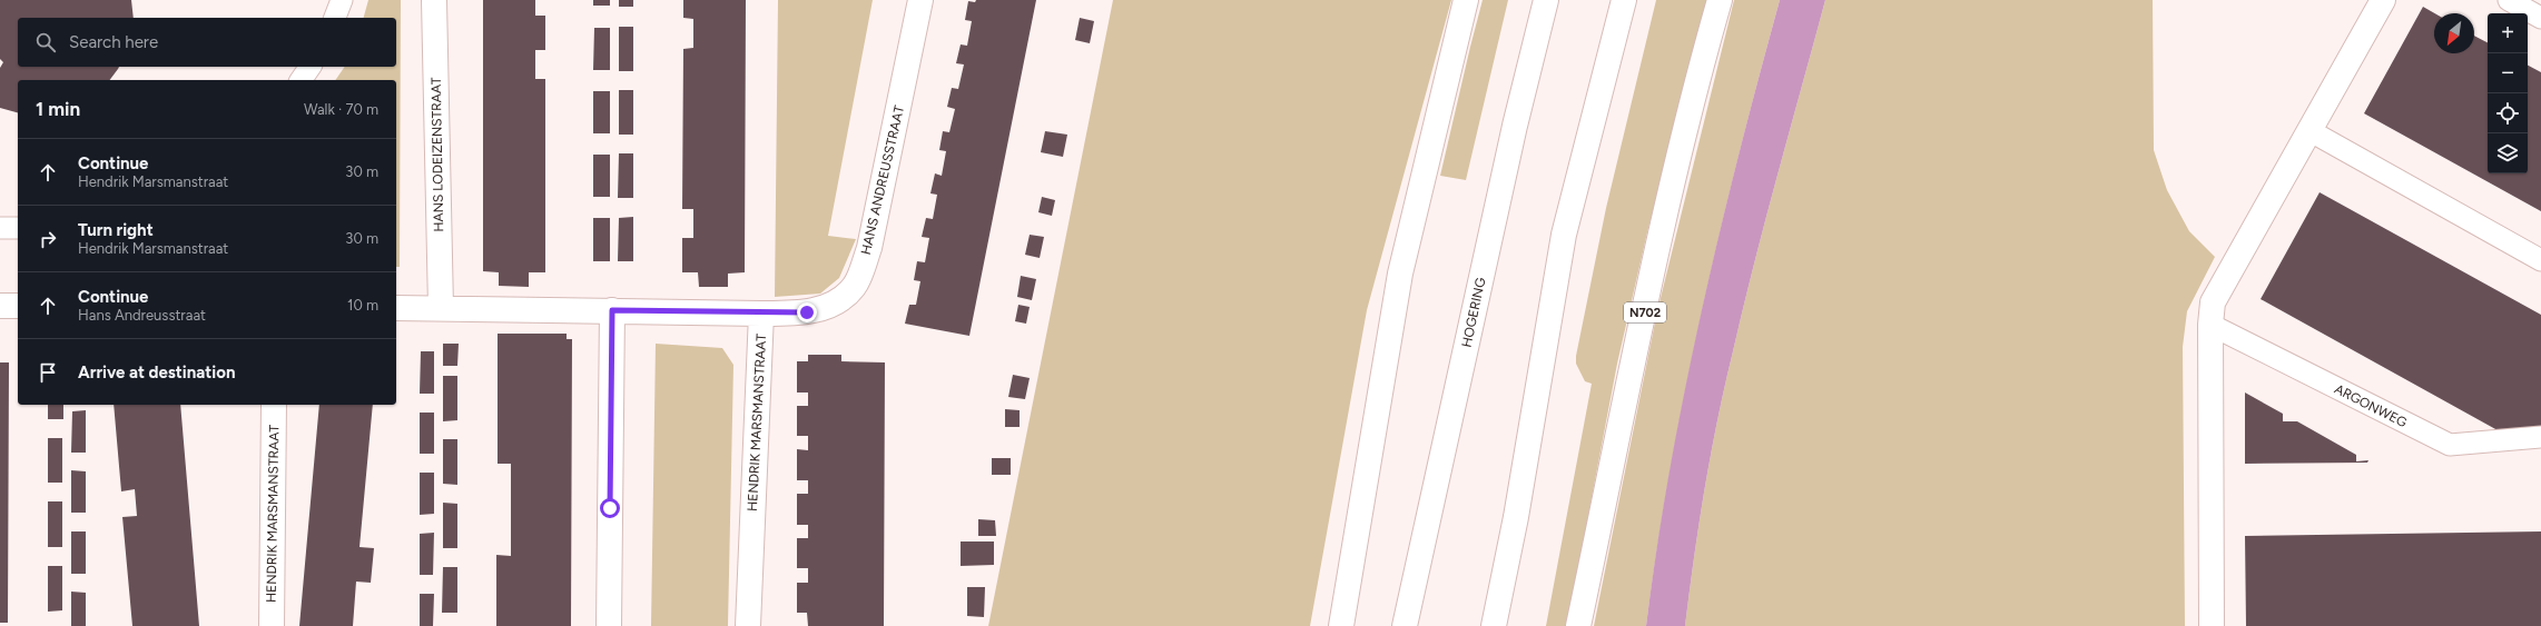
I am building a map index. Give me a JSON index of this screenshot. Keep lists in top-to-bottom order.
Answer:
{
  "streets": {
    "main road": [
      "HANS LODEIZENSTRAAT",
      "HANS ANDREUSSTRAAT",
      "HOGERING",
      "N702",
      "HENDRIK MARSMANSTRAAT"
    ],
    "lane": ["ARGONWEG"]
  },
  "crossings": [
    ["HANS LODEIZENSTRAAT", "HENDRIK MARSMANSTRAAT"],
    ["HANS ANDREUSSTRAAT", "HENDRIK MARSMANSTRAAT"]
  ],
  "north": "bottom left",
  "page": {
    "map_buttons": ["+", "−"],
    "search": "Search here",
    "heading": ["1 min", "Walk · 70 m"],
    "list": [
      ["Continue", "Hendrik Marsmanstraat", "30 m"],
      ["Turn right", "Hendrik Marsmanstraat", "30 m"],
      ["Continue", "Hans Andreusstraat", "10 m"],
      "Arrive at destination"
    ]
  }
}
